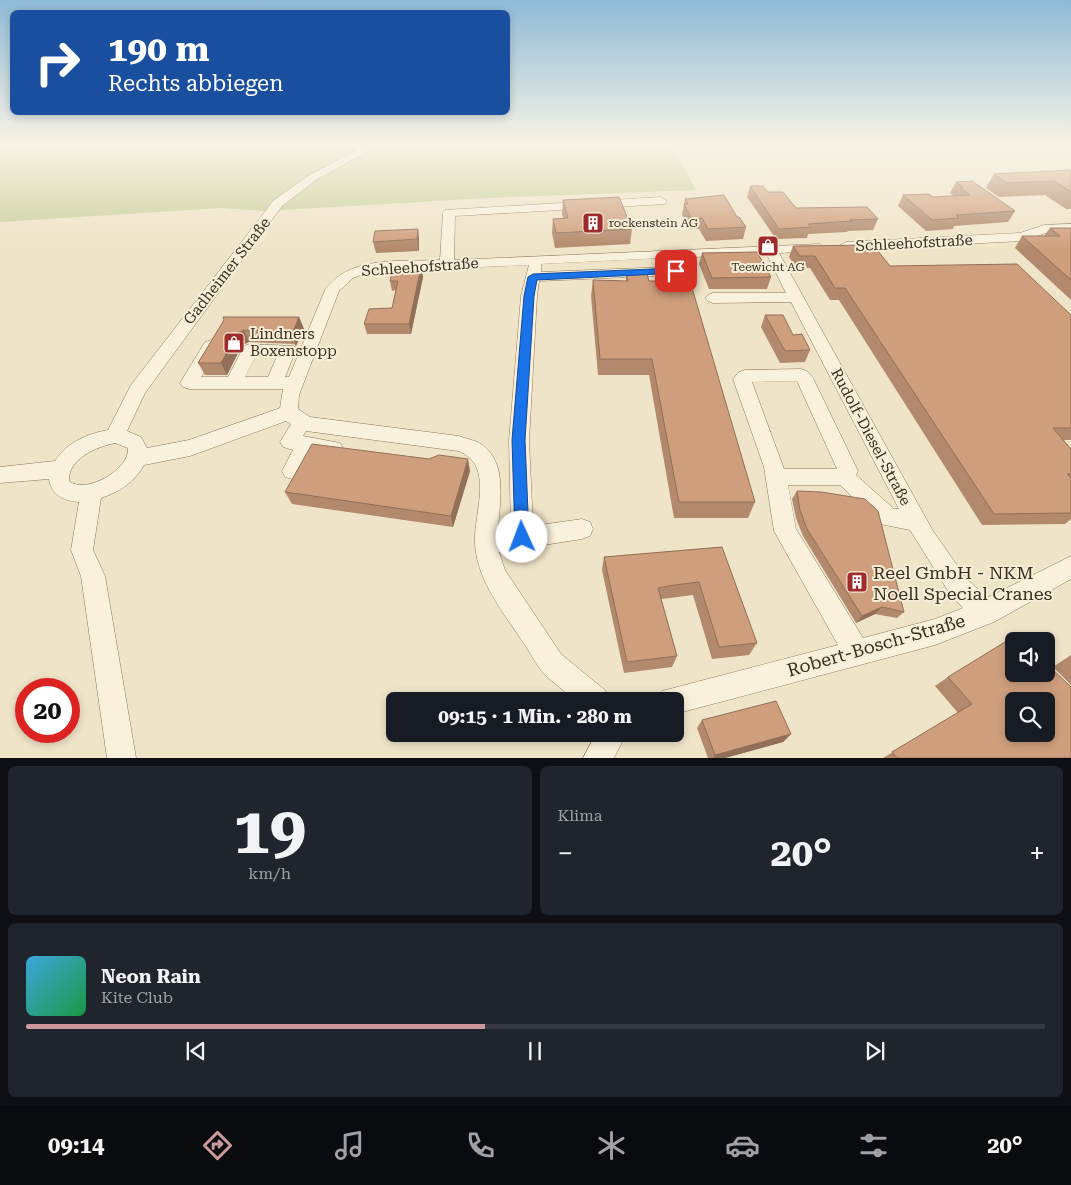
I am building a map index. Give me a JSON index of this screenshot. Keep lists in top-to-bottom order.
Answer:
{
  "streets": {
    "street": [
      "Schleehofstraße",
      "Gadheimer Straße",
      "Rudolf-Diesel-Straße",
      "Robert-Bosch-Straße"
    ]
  },
  "crossings": [
    ["Schleehofstraße", "Rudolf-Diesel-Straße"],
    ["Rudolf-Diesel-Straße", "Robert-Bosch-Straße"]
  ],
  "places": {
    "building": ["rockenstein AG", "Reel GmbH - NKM Noell Special Cranes"],
    "shop": ["Teewicht AG", "Lindners Boxenstopp"]
  },
  "page": {
    "turn": ["190 m", "Rechts abbiegen"],
    "limit": "20",
    "trip": "09:15 · 1 Min. · 280 m",
    "tile": [
      ["19", "km/h"],
      "Klima"
    ],
    "heat": ["−", "20°", "+"],
    "song": ["Neon Rain", "Kite Club"],
    "tabs": ["09:14", "20°"]
  }
}
